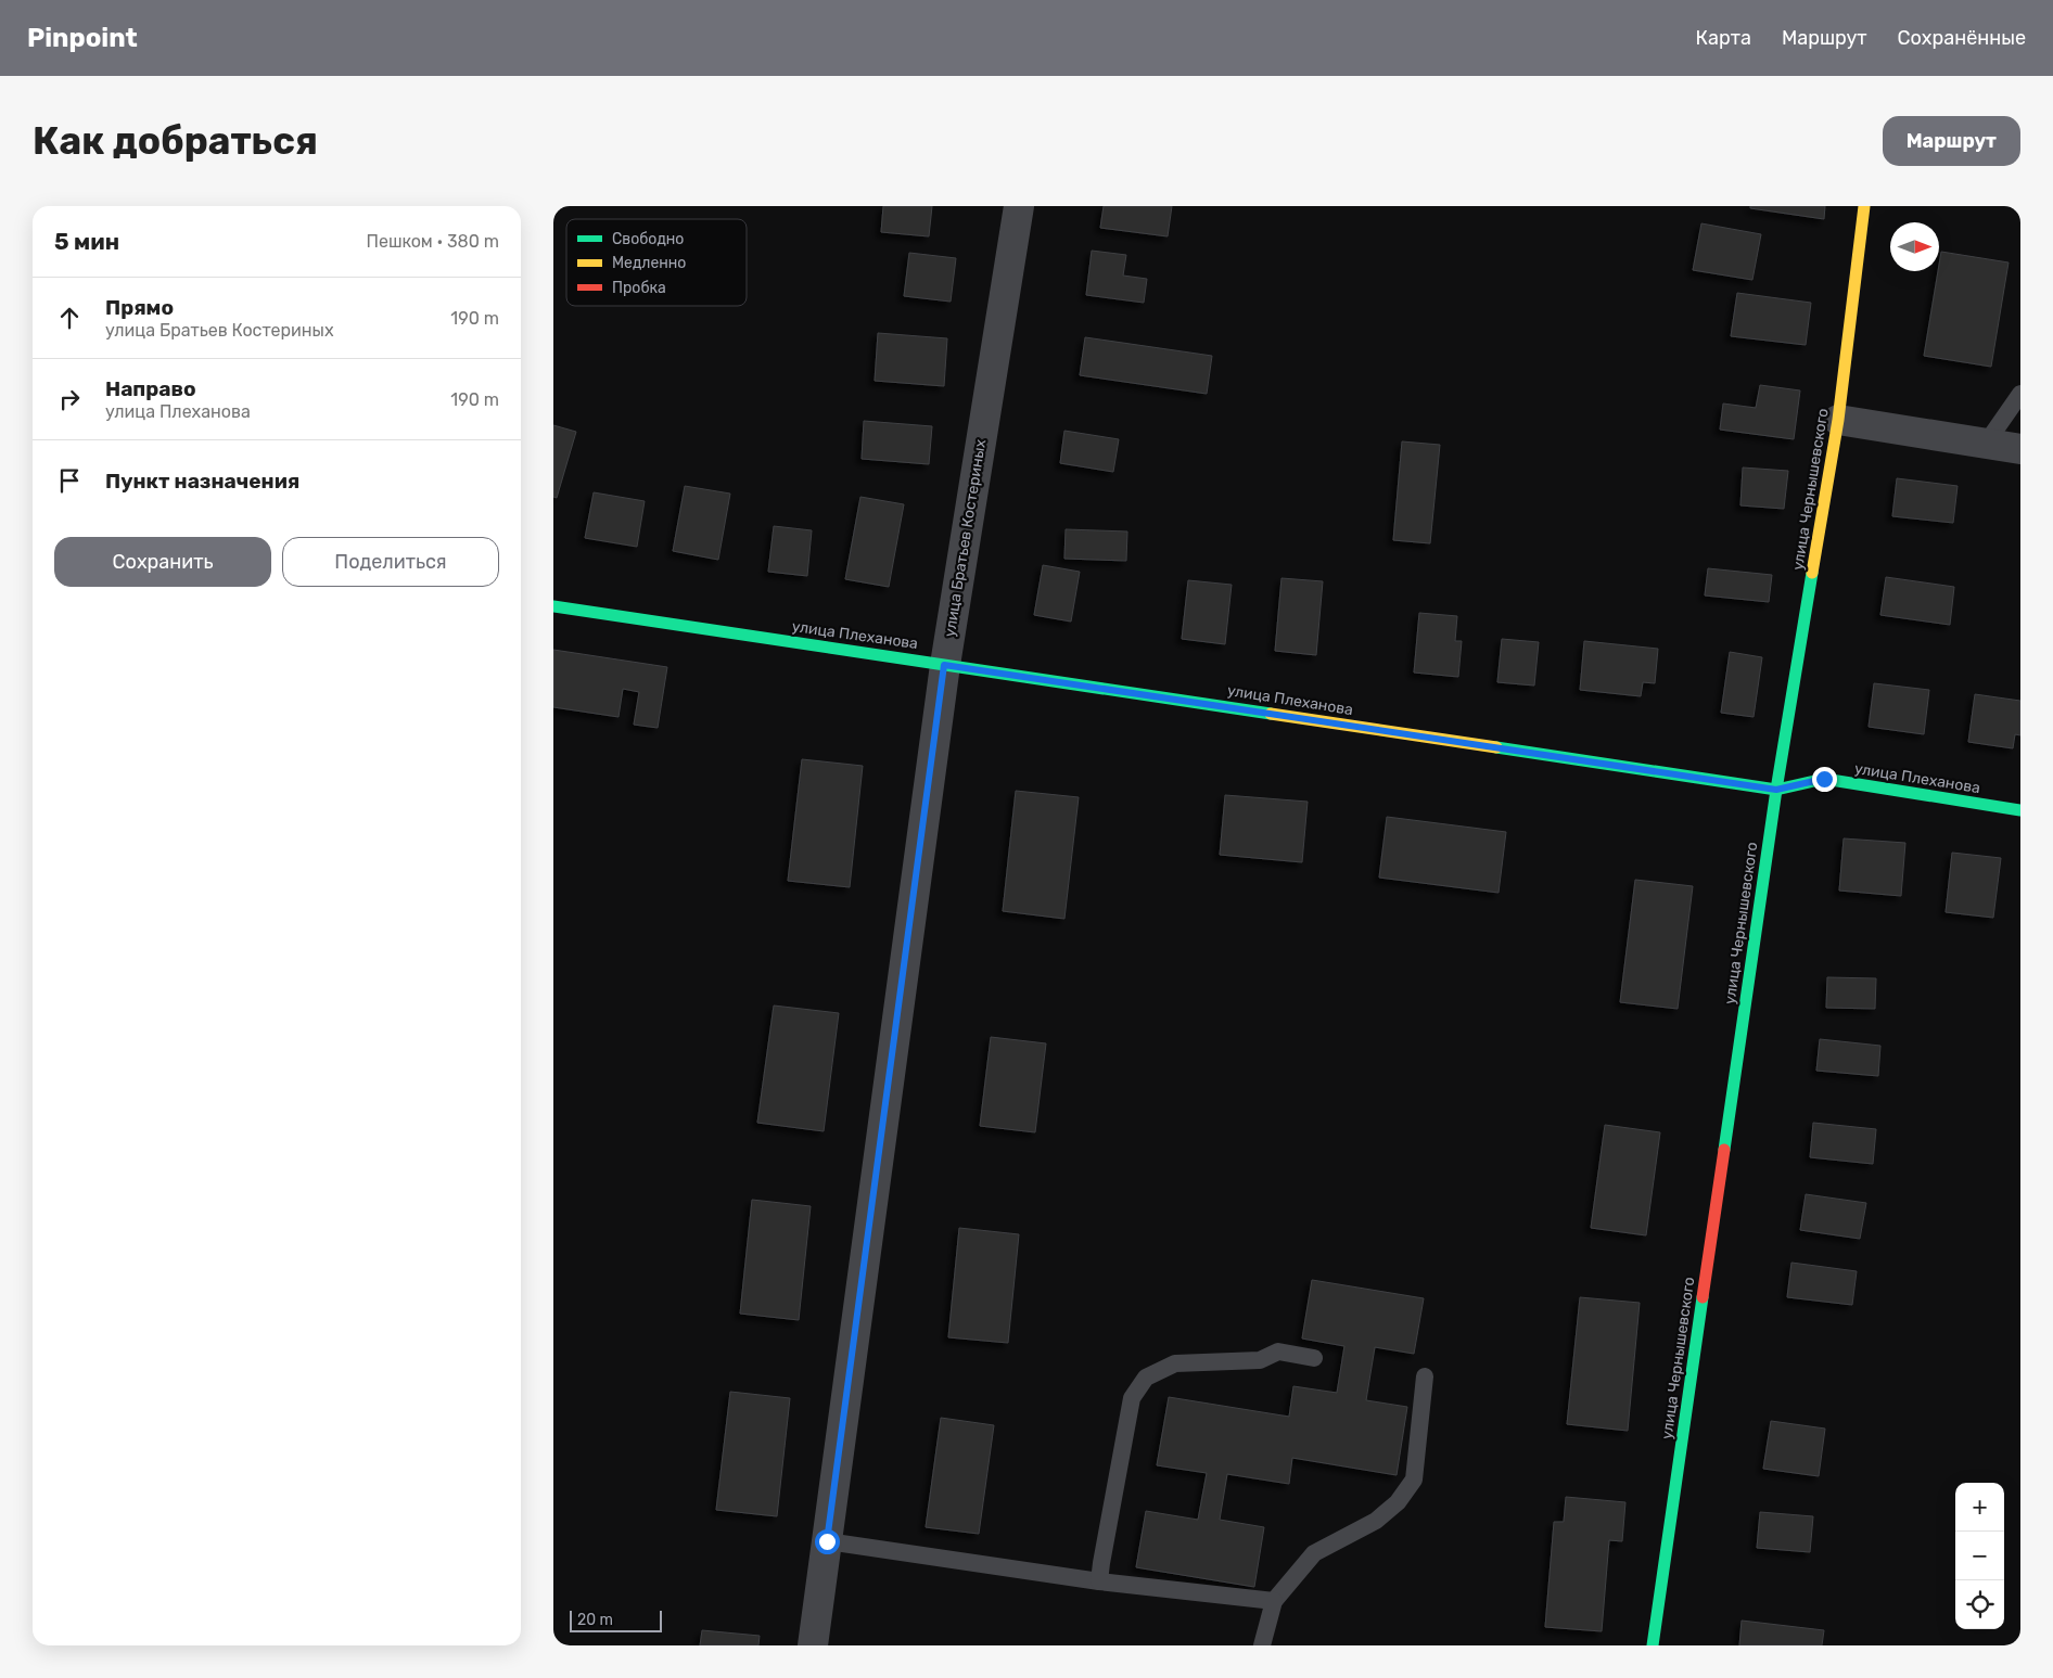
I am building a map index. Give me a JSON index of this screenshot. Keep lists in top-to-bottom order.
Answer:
{
  "streets": {
    "street": ["улица Чернышевского", "улица Братьев Костериных", "улица Плеханова"]
  },
  "crossings": [
    ["улица Чернышевского", "улица Плеханова"],
    ["улица Братьев Костериных", "улица Плеханова"]
  ],
  "legend": ["Свободно", "Медленно", "Пробка"],
  "scale_bar": "20 m",
  "north": "right",
  "page": {
    "header": "Pinpoint",
    "nav": ["Карта", "Маршрут", "Сохранённые"],
    "buttons": [
      "Маршрут",
      ["Сохранить", "Поделиться"]
    ],
    "title": "Как добраться",
    "heading": ["5 мин", "Пешком · 380 m"],
    "list": [
      ["Прямо", "улица Братьев Костериных", "190 m"],
      ["Направо", "улица Плеханова", "190 m"],
      "Пункт назначения"
    ],
    "map_buttons": ["+", "−"],
    "scale": "20 m"
  }
}
